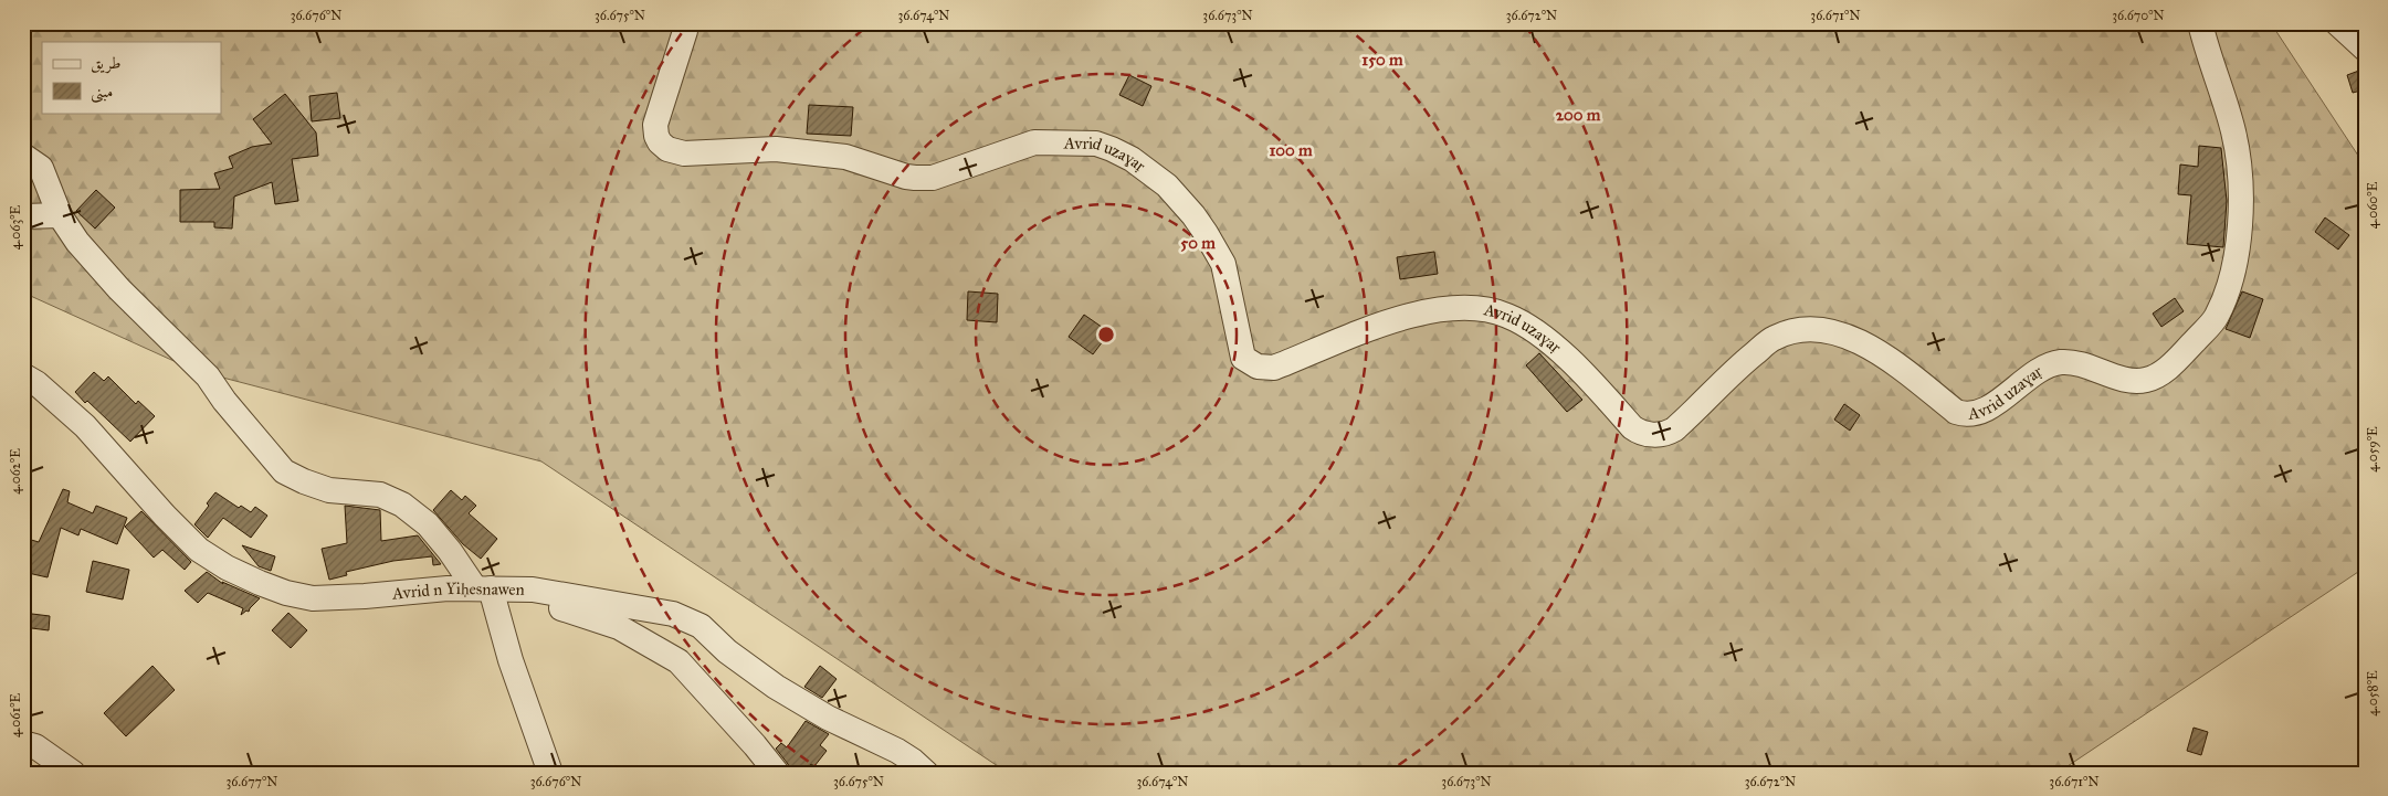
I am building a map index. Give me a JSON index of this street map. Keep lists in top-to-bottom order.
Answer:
{
  "streets": {
    "street": ["Avrid uzaɣaṛ", "Avrid n Yiḥesnawen"]
  },
  "legend": ["طريق", "مبنى"],
  "coordinates": [
    "36.676°N",
    "36.675°N",
    "36.674°N",
    "36.673°N",
    "36.672°N",
    "36.671°N",
    "36.670°N",
    "4.060°E",
    "4.063°E",
    "4.059°E",
    "4.062°E",
    "4.058°E",
    "4.061°E",
    "36.677°N"
  ],
  "rings": [
    "150 m",
    "200 m",
    "100 m",
    "50 m"
  ]
}
